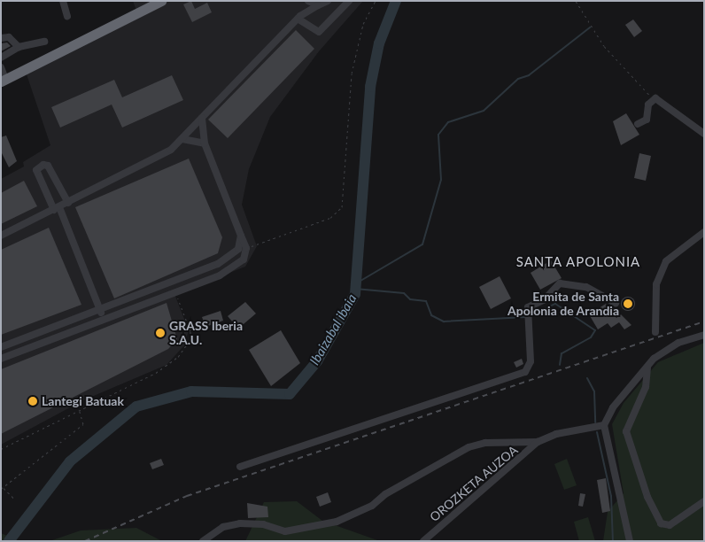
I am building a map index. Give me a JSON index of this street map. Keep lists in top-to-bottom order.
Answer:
{
  "streets": {
    "street": ["OROZKETA AUZOA"]
  },
  "districts": ["SANTA APOLONIA"],
  "water": ["Ibaizabal ibaia"],
  "places": ["Ermita de Santa Apolonia de Arandia", "GRASS Iberia S.A.U.", "Lantegi Batuak"]
}
